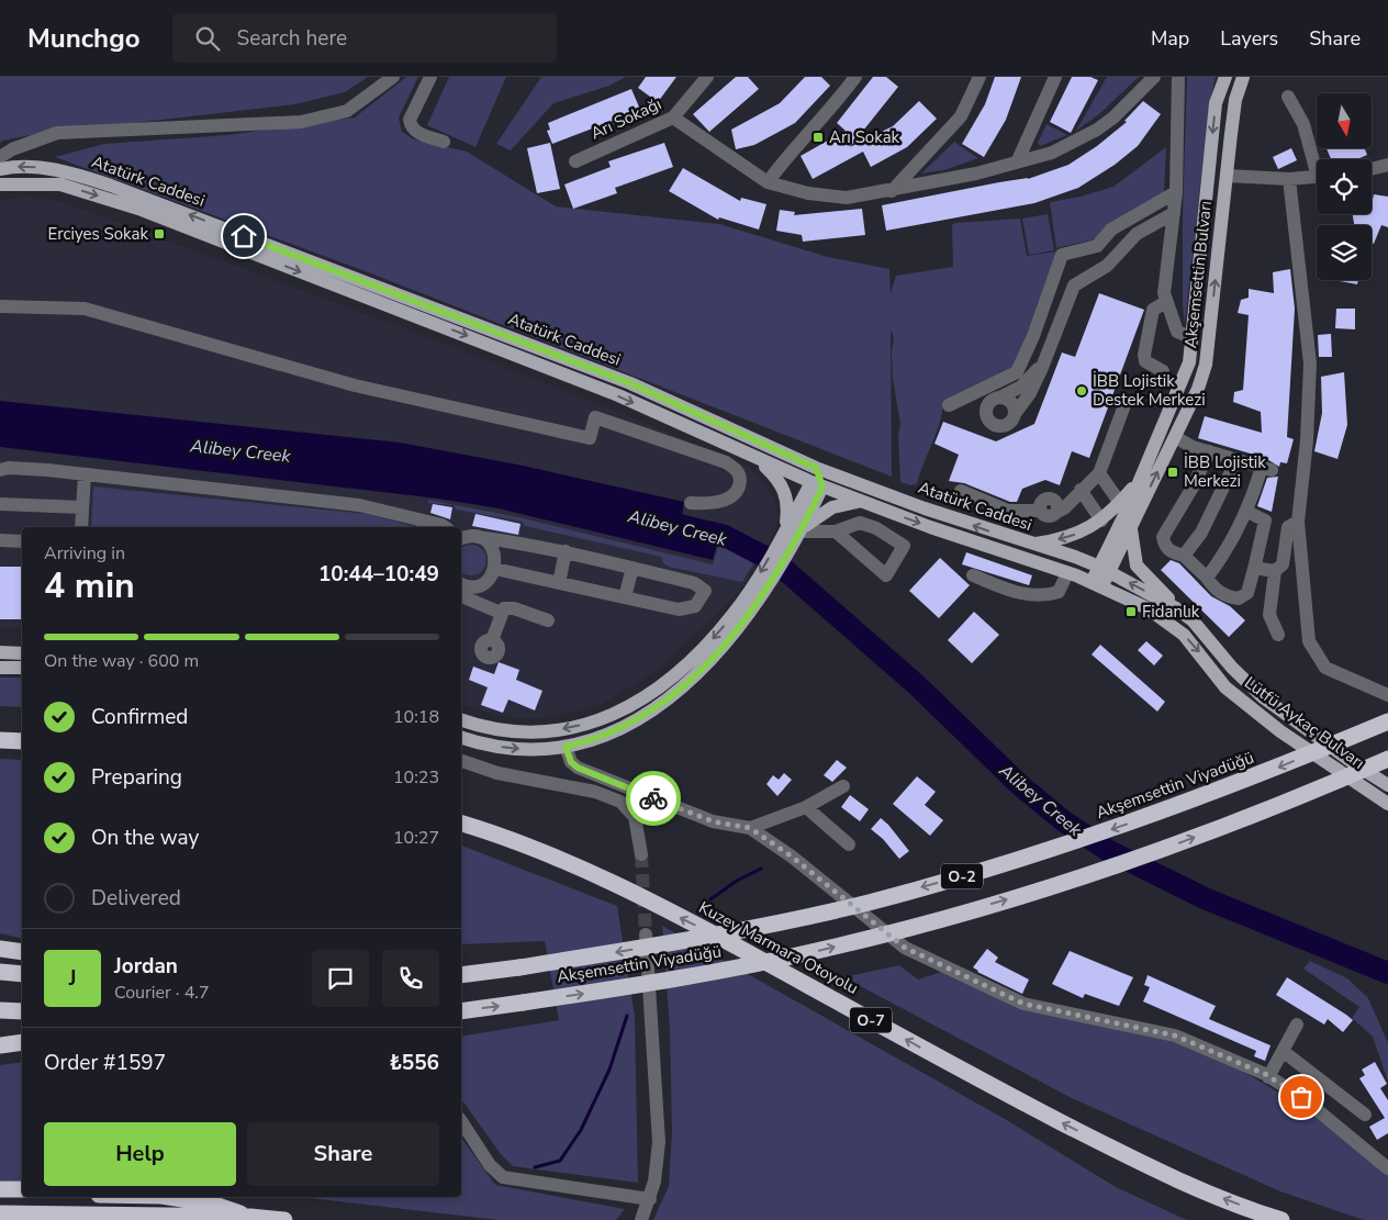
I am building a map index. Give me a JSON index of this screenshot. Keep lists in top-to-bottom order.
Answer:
{
  "streets": {
    "highway": [
      "Akşemsettin Viyadüğü",
      "O-2",
      "Kuzey Marmara Otoyolu",
      "O-7"
    ],
    "main road": ["Atatürk Caddesi", "Akşemsettin Bulvarı", "Lütfü Aykaç Bulvarı"],
    "street": ["Arı Sokağı"]
  },
  "crossings": [
    ["Atatürk Caddesi", "Akşemsettin Bulvarı"],
    ["Atatürk Caddesi", "Lütfü Aykaç Bulvarı"],
    ["Akşemsettin Bulvarı", "Lütfü Aykaç Bulvarı"]
  ],
  "one_way": ["Kuzey Marmara Otoyolu"],
  "water": ["Alibey Creek"],
  "places": {
    "transit": [
      "Arı Sokak",
      "Erciyes Sokak",
      "İBB Lojistik Merkezi",
      "Fidanlık"
    ],
    "other": ["İBB Lojistik Destek Merkezi"]
  },
  "north": "bottom",
  "page": {
    "header": "Munchgo",
    "search": "Search here",
    "nav": ["Map", "Layers", "Share"],
    "heading": ["4 min", "Arriving in", "10:44–10:49"],
    "panel": [
      "Jordan",
      "Courier · 4.7",
      "Order #1597",
      "₺556"
    ],
    "bar": "On the way · 600 m",
    "list": [
      ["Confirmed", "10:18"],
      ["Preparing", "10:23"],
      ["On the way", "10:27"],
      "Delivered"
    ],
    "round": "J",
    "buttons": ["Help", "Share"]
  }
}
